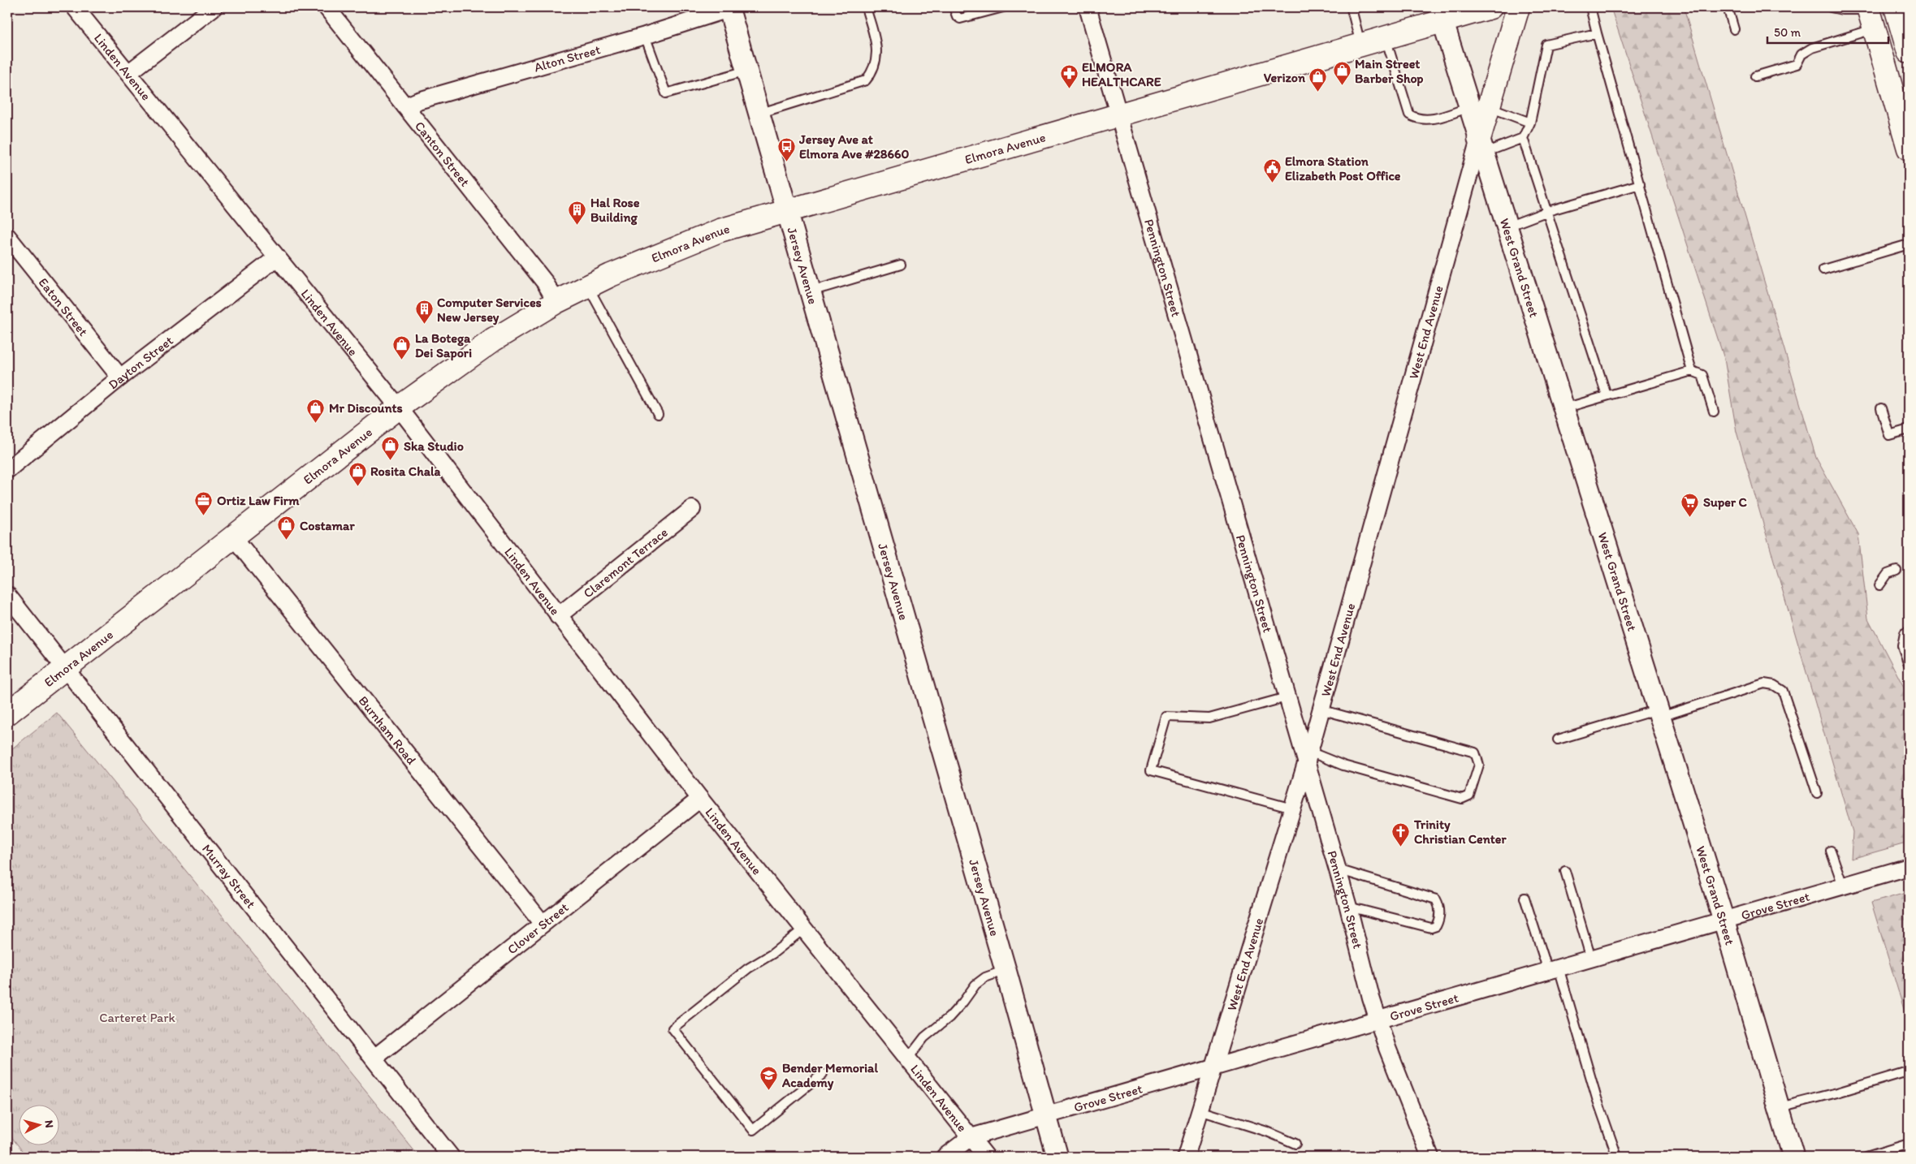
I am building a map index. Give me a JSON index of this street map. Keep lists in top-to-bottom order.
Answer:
{
  "streets": {
    "main road": ["Elmora Avenue"],
    "street": [
      "Alton Street",
      "Linden Avenue",
      "Canton Street",
      "Jersey Avenue",
      "Pennington Street",
      "West Grand Street",
      "Eaton Street",
      "West End Avenue",
      "Dayton Street",
      "Claremont Terrace",
      "Burnham Road",
      "Murray Street",
      "Grove Street",
      "Clover Street"
    ]
  },
  "crossings": [
    ["Alton Street", "Canton Street"],
    ["Alton Street", "Jersey Avenue"],
    ["Linden Avenue", "Elmora Avenue"],
    ["Linden Avenue", "Dayton Street"],
    ["Linden Avenue", "Claremont Terrace"],
    ["Linden Avenue", "Grove Street"],
    ["Linden Avenue", "Clover Street"],
    ["Elmora Avenue", "Canton Street"],
    ["Elmora Avenue", "Jersey Avenue"],
    ["Elmora Avenue", "Pennington Street"],
    ["Elmora Avenue", "Burnham Road"],
    ["Elmora Avenue", "Murray Street"],
    ["Jersey Avenue", "Grove Street"],
    ["Pennington Street", "West End Avenue"],
    ["Pennington Street", "Grove Street"],
    ["West Grand Street", "West End Avenue"],
    ["West Grand Street", "Grove Street"],
    ["Eaton Street", "Dayton Street"],
    ["West End Avenue", "Grove Street"],
    ["Burnham Road", "Clover Street"],
    ["Murray Street", "Clover Street"]
  ],
  "parks": ["Carteret Park"],
  "places": {
    "shop": [
      "Main Street Barber Shop",
      "Verizon",
      "La Botega Dei Sapori",
      "Mr Discounts",
      "Ska Studio",
      "Rosita Chala",
      "Costamar"
    ],
    "pharmacy": ["ELMORA HEALTHCARE"],
    "bus stop": ["Jersey Ave at Elmora Ave #28660"],
    "public building": ["Elmora Station Elizabeth Post Office"],
    "building": ["Hal Rose Building", "Computer Services New Jersey"],
    "office": ["Ortiz Law Firm"],
    "supermarket": ["Super C"],
    "church": ["Trinity Christian Center"],
    "school or university": ["Bender Memorial Academy"]
  },
  "scale_bar": "50 m",
  "north": "right"
}
